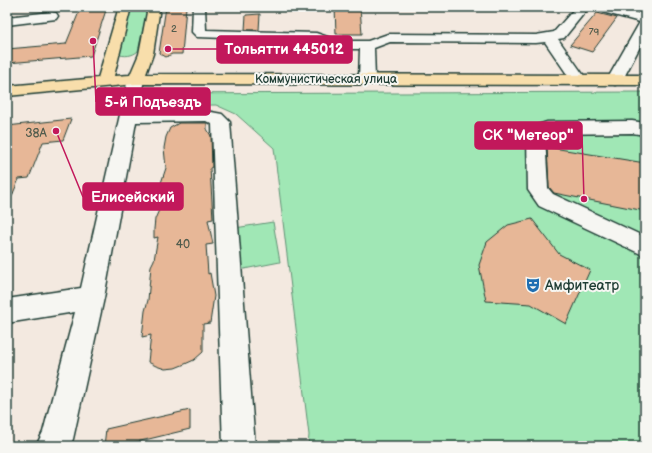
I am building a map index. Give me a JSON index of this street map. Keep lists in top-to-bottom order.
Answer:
{
  "streets": {
    "main road": ["Коммунистическая улица"]
  },
  "places": {
    "other": [
      "5-й Подъездъ",
      "Тольятти 445012",
      "Елисейский",
      "СК \"Метеор\""
    ],
    "theatre": ["Амфитеатр"]
  },
  "house_numbers": [
    "2",
    "79",
    "38А",
    "40"
  ]
}
